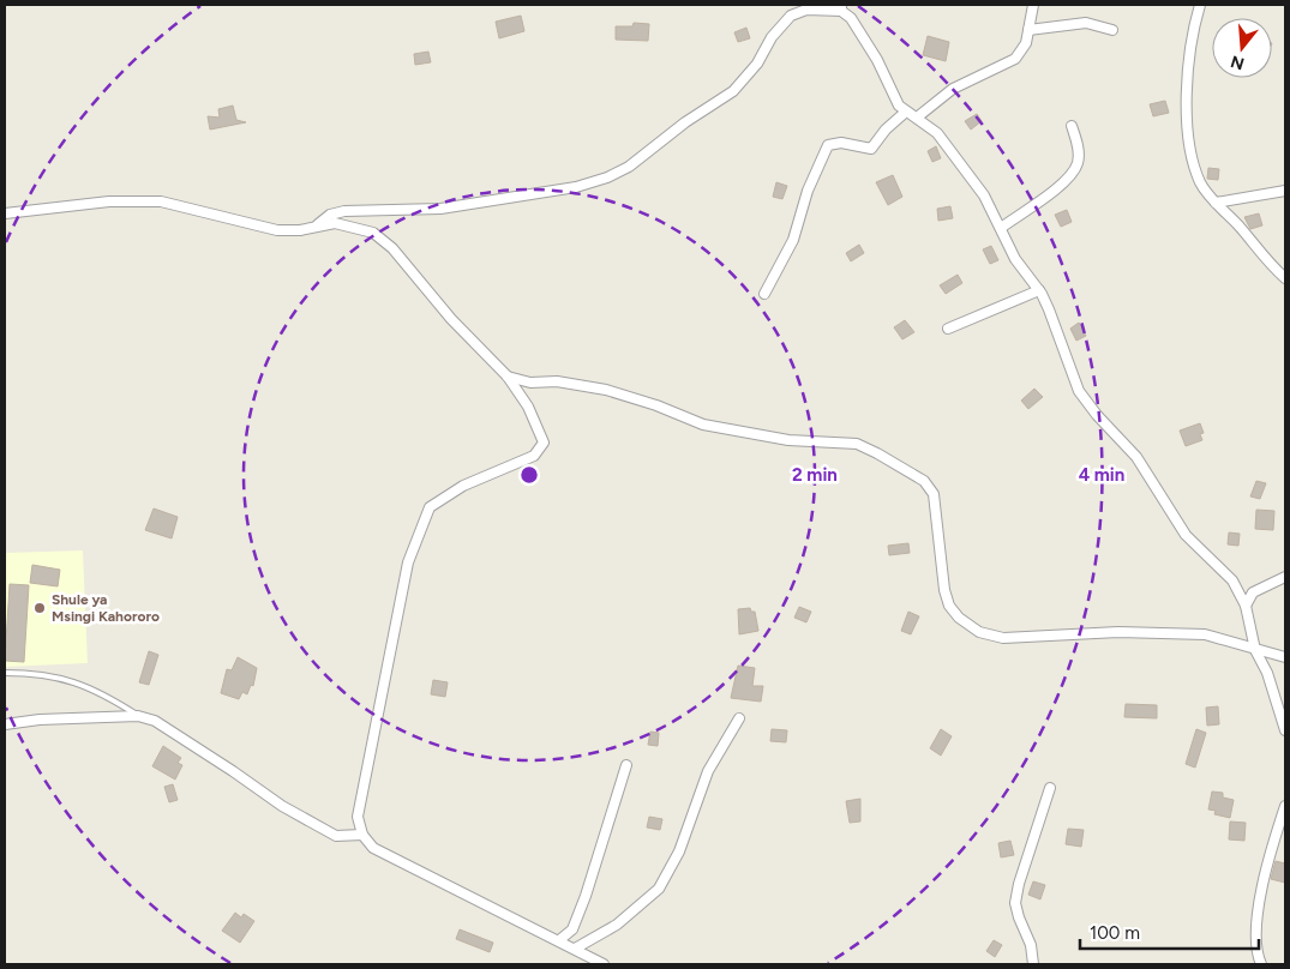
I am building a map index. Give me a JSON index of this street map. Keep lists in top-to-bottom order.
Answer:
{
  "places": ["Shule ya Msingi Kahororo"],
  "scale_bar": "100 m",
  "north": "bottom",
  "rings": ["2 min", "4 min"]
}
